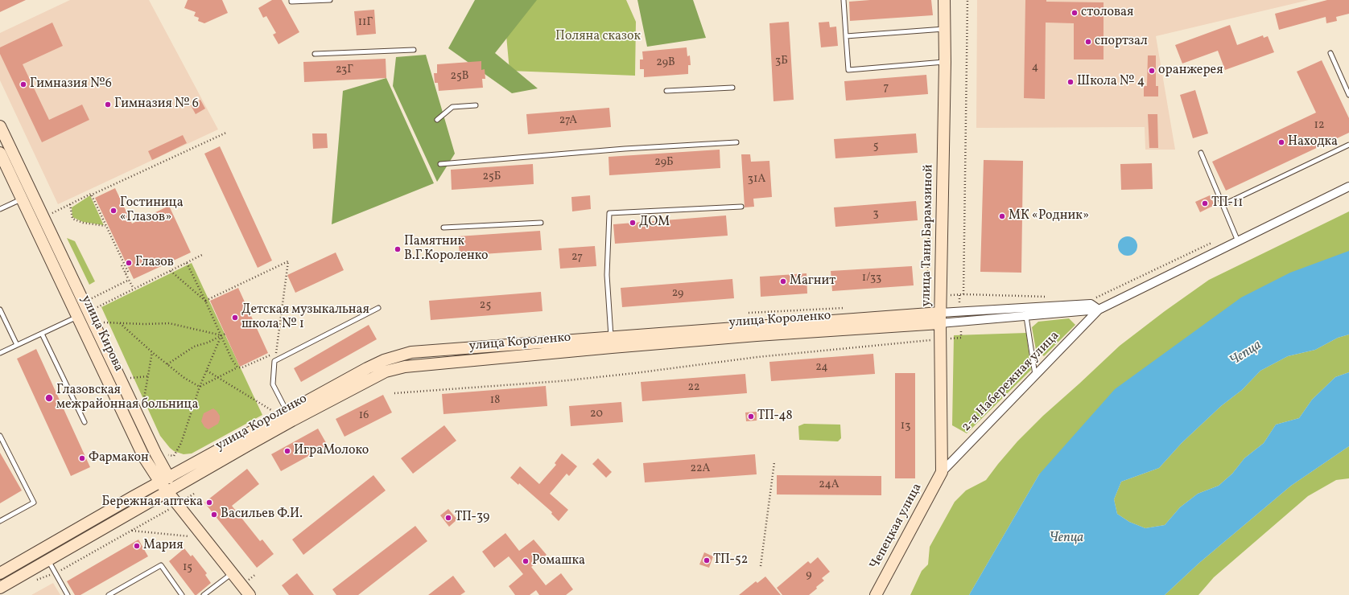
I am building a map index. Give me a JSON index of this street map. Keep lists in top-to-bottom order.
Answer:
{
  "streets": {
    "street": [
      "улица Тани Барамзиной",
      "улица Короленко",
      "улица Кирова",
      "2-я Набережная улица",
      "Чепецкая улица"
    ]
  },
  "crossings": [
    ["улица Тани Барамзиной", "улица Короленко"],
    ["улица Тани Барамзиной", "2-я Набережная улица"],
    ["улица Тани Барамзиной", "Чепецкая улица"],
    ["улица Короленко", "улица Кирова"],
    ["улица Короленко", "2-я Набережная улица"],
    ["2-я Набережная улица", "Чепецкая улица"]
  ],
  "water": ["Чепца"],
  "parks": ["Поляна сказок"],
  "places": [
    "столовая",
    "спортзал",
    "оранжерея",
    "Школа № 4",
    "Гимназия №6",
    "Гимназия № 6",
    "Находка",
    "ТП-11",
    "Гостиница «Глазов»",
    "МК «Родник»",
    "ДОМ",
    "Памятник В.Г.Короленко",
    "Глазов",
    "Магнит",
    "Детская музыкальная школа № 1",
    "Глазовская межрайонная больница",
    "ТП-48",
    "ИграМолоко",
    "Фармакон",
    "Бережная аптека",
    "Васильев Ф.И.",
    "ТП-39",
    "Мария",
    "ТП-52",
    "Ромашка"
  ],
  "house_numbers": [
    "11Г",
    "3Б",
    "29В",
    "4",
    "23Г",
    "25В",
    "7",
    "27А",
    "12",
    "5",
    "29Б",
    "25Б",
    "31А",
    "3",
    "27",
    "1/33",
    "29",
    "25",
    "24",
    "22",
    "18",
    "20",
    "16",
    "13",
    "22А",
    "24А",
    "15",
    "9"
  ]
}
